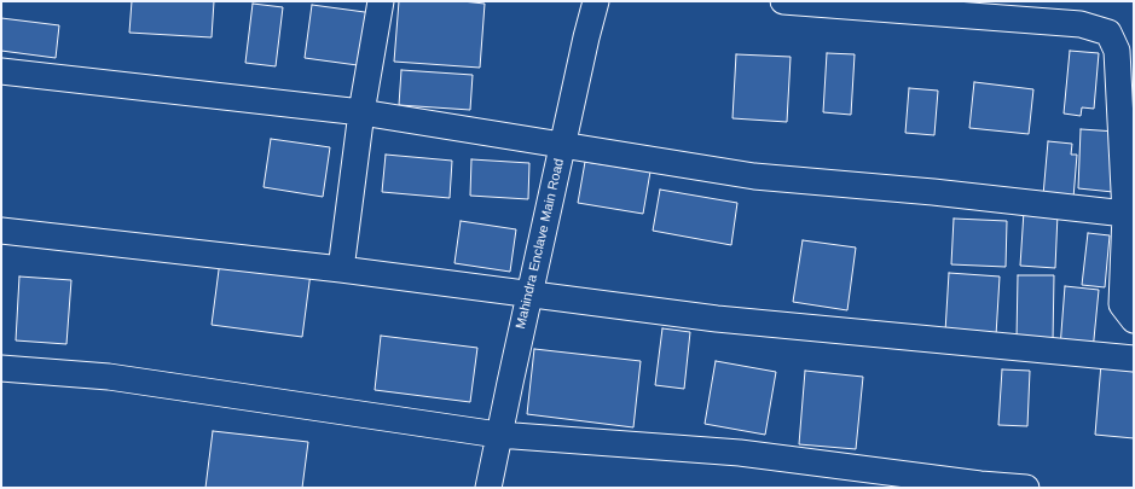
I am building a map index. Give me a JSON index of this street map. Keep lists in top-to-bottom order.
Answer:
{
  "streets": {
    "street": ["Mahindra Enclave Main Road"]
  }
}
